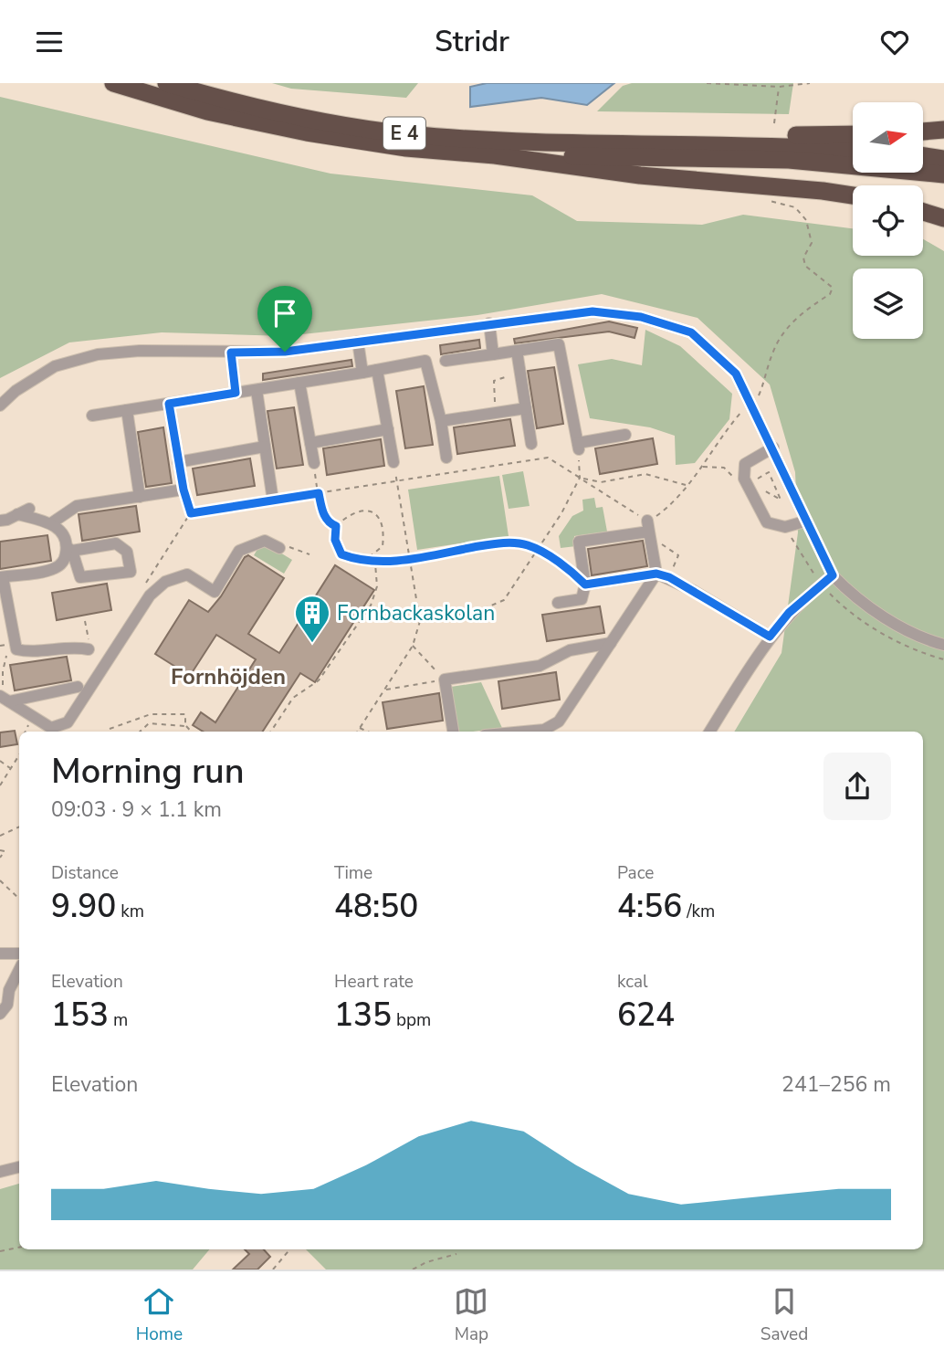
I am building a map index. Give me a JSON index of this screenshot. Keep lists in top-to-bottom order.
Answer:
{
  "streets": {
    "highway": ["E 4"]
  },
  "districts": ["Fornhöjden"],
  "places": {
    "building": ["Fornbackaskolan"]
  },
  "north": "right",
  "page": {
    "header": "Stridr",
    "heading": ["Morning run", "09:03 · 9 × 1.1 km"],
    "stats": [
      ["Distance", "9.90 km"],
      ["Time", "48:50"],
      ["Pace", "4:56 /km"],
      ["Elevation", "153 m"],
      ["Heart rate", "135 bpm"],
      ["kcal", "624"]
    ],
    "chart": ["Elevation", "241–256 m"],
    "tabs": ["Home", "Map", "Saved"]
  }
}
